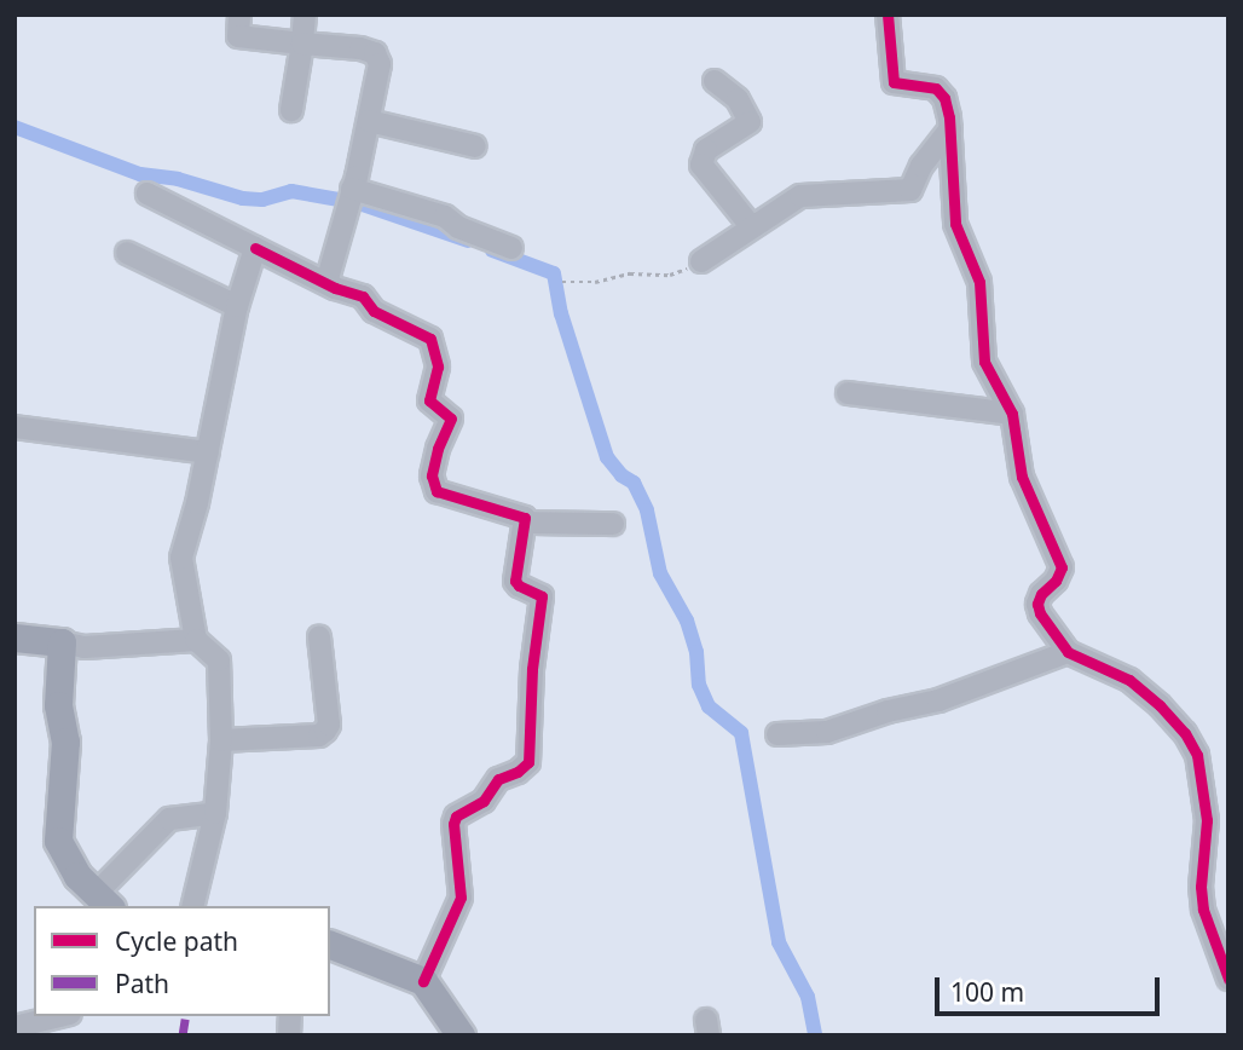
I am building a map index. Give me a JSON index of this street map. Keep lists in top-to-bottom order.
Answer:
{
  "legend": ["Cycle path", "Path"],
  "scale_bar": "100 m"
}
